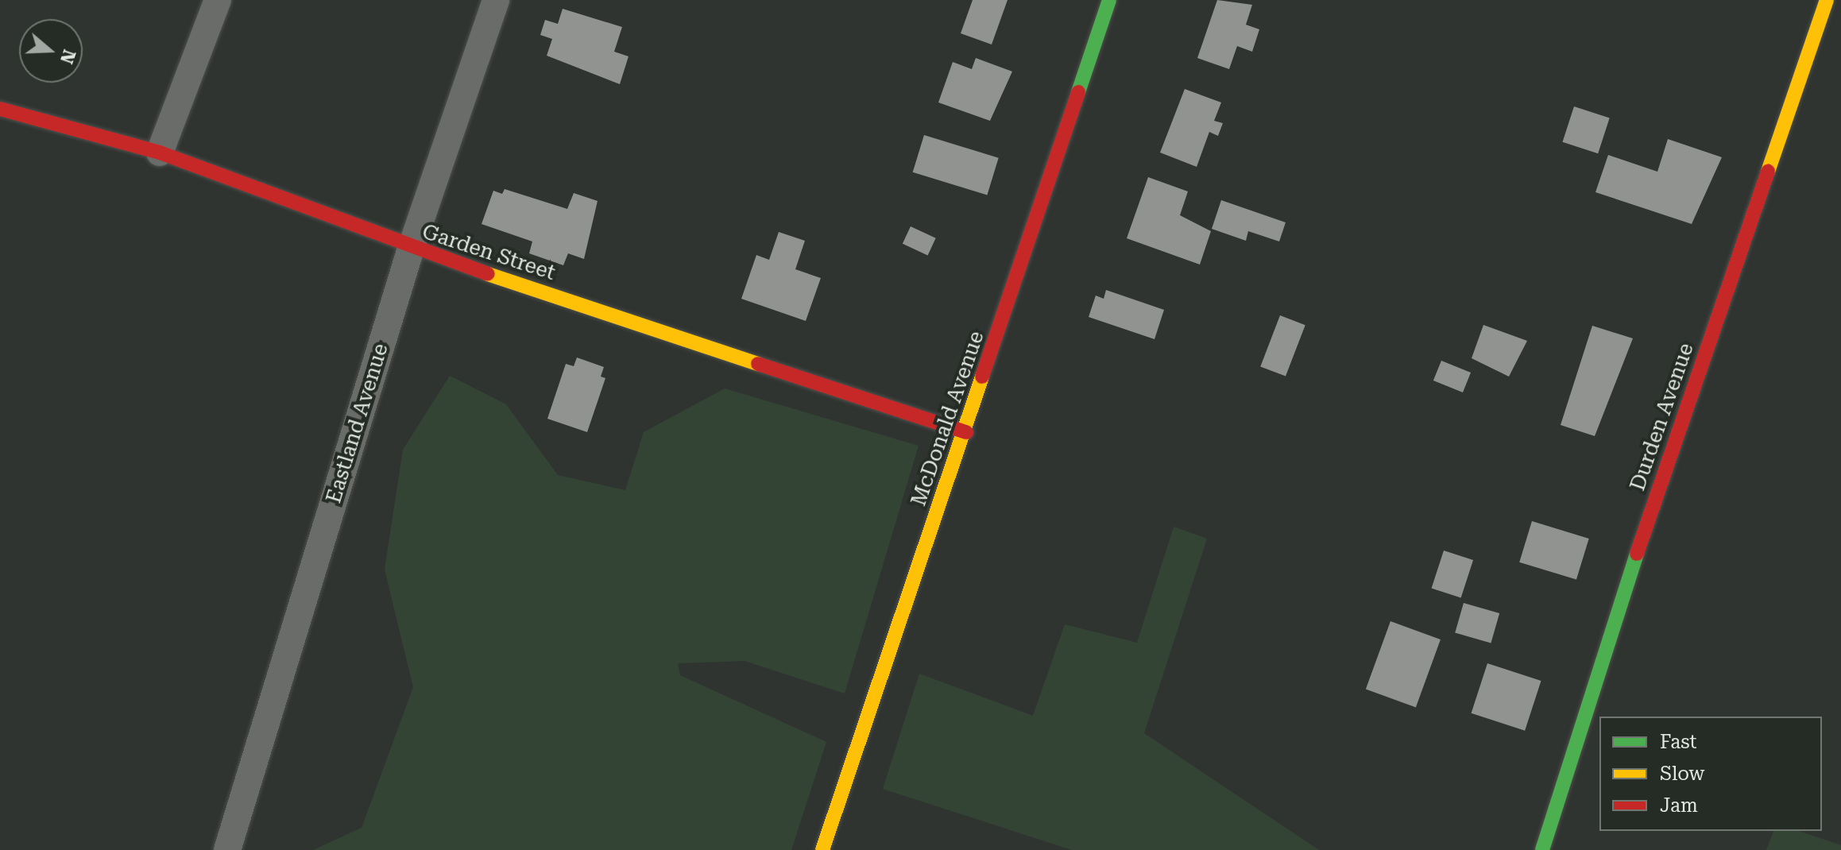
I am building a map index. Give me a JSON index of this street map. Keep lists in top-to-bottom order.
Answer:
{
  "streets": {
    "street": [
      "Garden Street",
      "Durden Avenue",
      "McDonald Avenue",
      "Eastland Avenue"
    ]
  },
  "crossings": [
    ["Garden Street", "McDonald Avenue"],
    ["Garden Street", "Eastland Avenue"]
  ],
  "legend": ["Fast", "Slow", "Jam"],
  "north": "right"
}
